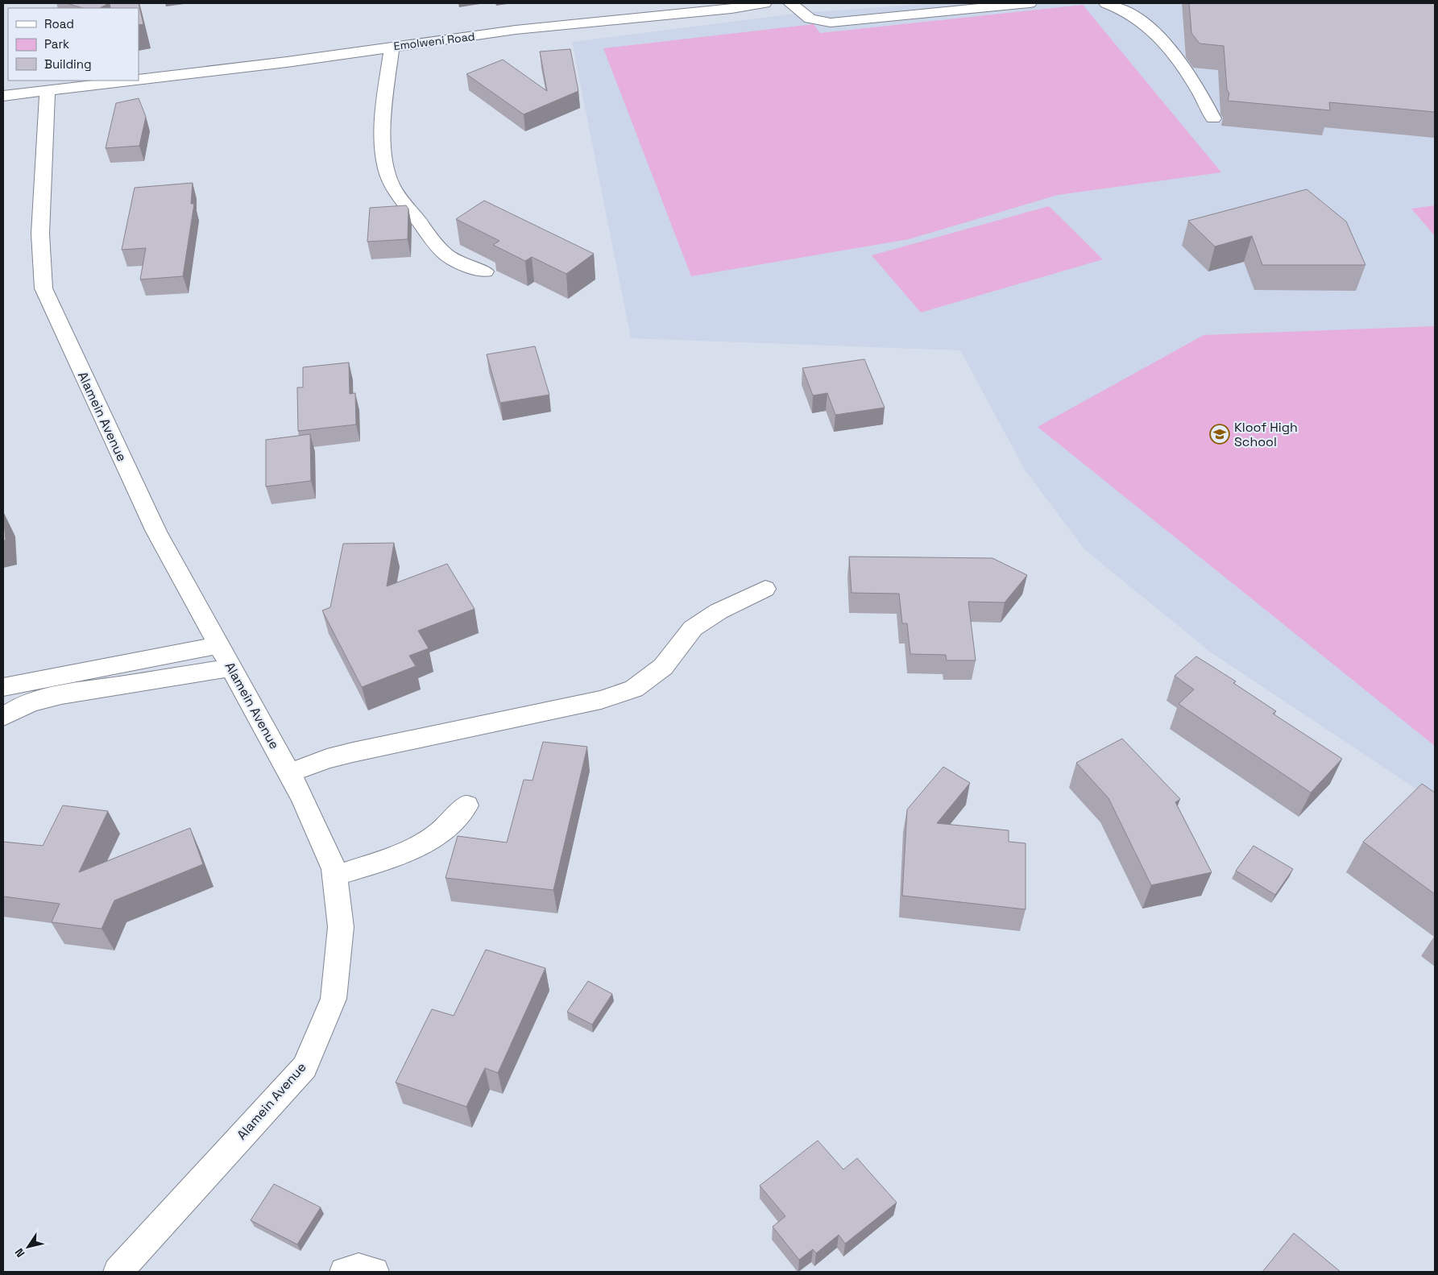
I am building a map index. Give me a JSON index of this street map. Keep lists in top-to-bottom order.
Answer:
{
  "streets": {
    "street": ["Emolweni Road", "Alamein Avenue"]
  },
  "crossings": [
    ["Emolweni Road", "Alamein Avenue"]
  ],
  "places": {
    "school or university": ["Kloof High School"]
  },
  "legend": ["Road", "Park", "Building"],
  "north": "bottom left"
}
